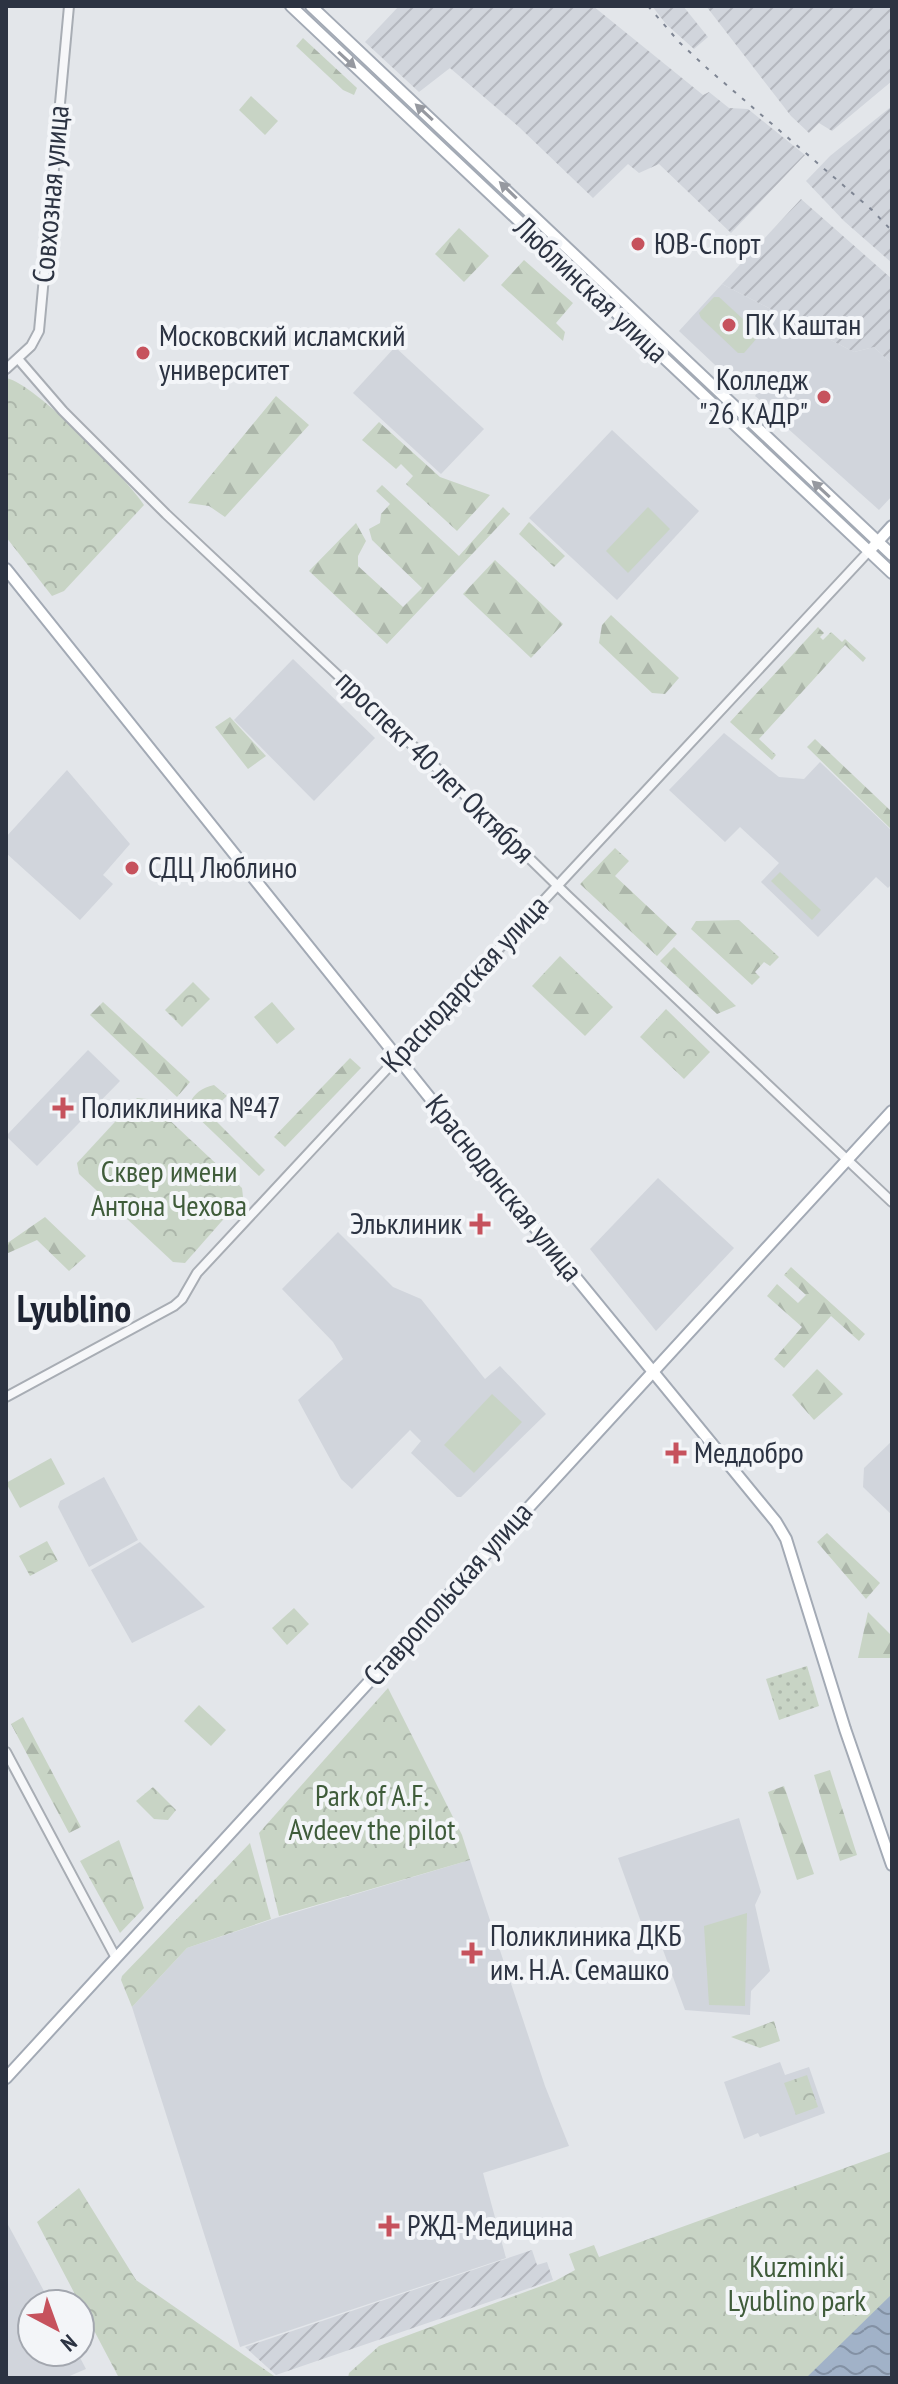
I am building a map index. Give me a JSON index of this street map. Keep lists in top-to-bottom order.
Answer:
{
  "streets": {
    "main road": [
      "Люблинская улица",
      "Краснодарская улица",
      "Краснодонская улица",
      "Ставропольская улица"
    ],
    "street": ["Совхозная улица", "проспект 40 лет Октября"]
  },
  "crossings": [
    ["Совхозная улица", "проспект 40 лет Октября"],
    ["Люблинская улица", "Краснодарская улица"],
    ["проспект 40 лет Октября", "Краснодарская улица"],
    ["проспект 40 лет Октября", "Ставропольская улица"],
    ["Краснодарская улица", "Краснодонская улица"],
    ["Краснодонская улица", "Ставропольская улица"]
  ],
  "districts": ["Lyublino"],
  "parks": ["Сквер имени Антона Чехова", "Park of A.F. Avdeev the pilot", "Kuzminki Lyublino park"],
  "places": {
    "other": [
      "ЮВ-Спорт",
      "ПК Каштан",
      "Московский исламский университет",
      "Колледж \"26 КАДР\"",
      "СДЦ Люблино"
    ],
    "health": [
      "Поликлиника №47",
      "Эльклиник",
      "Меддобро",
      "Поликлиника ДКБ им. Н.А. Семашко",
      "РЖД-Медицина"
    ]
  },
  "north": "bottom right"
}
